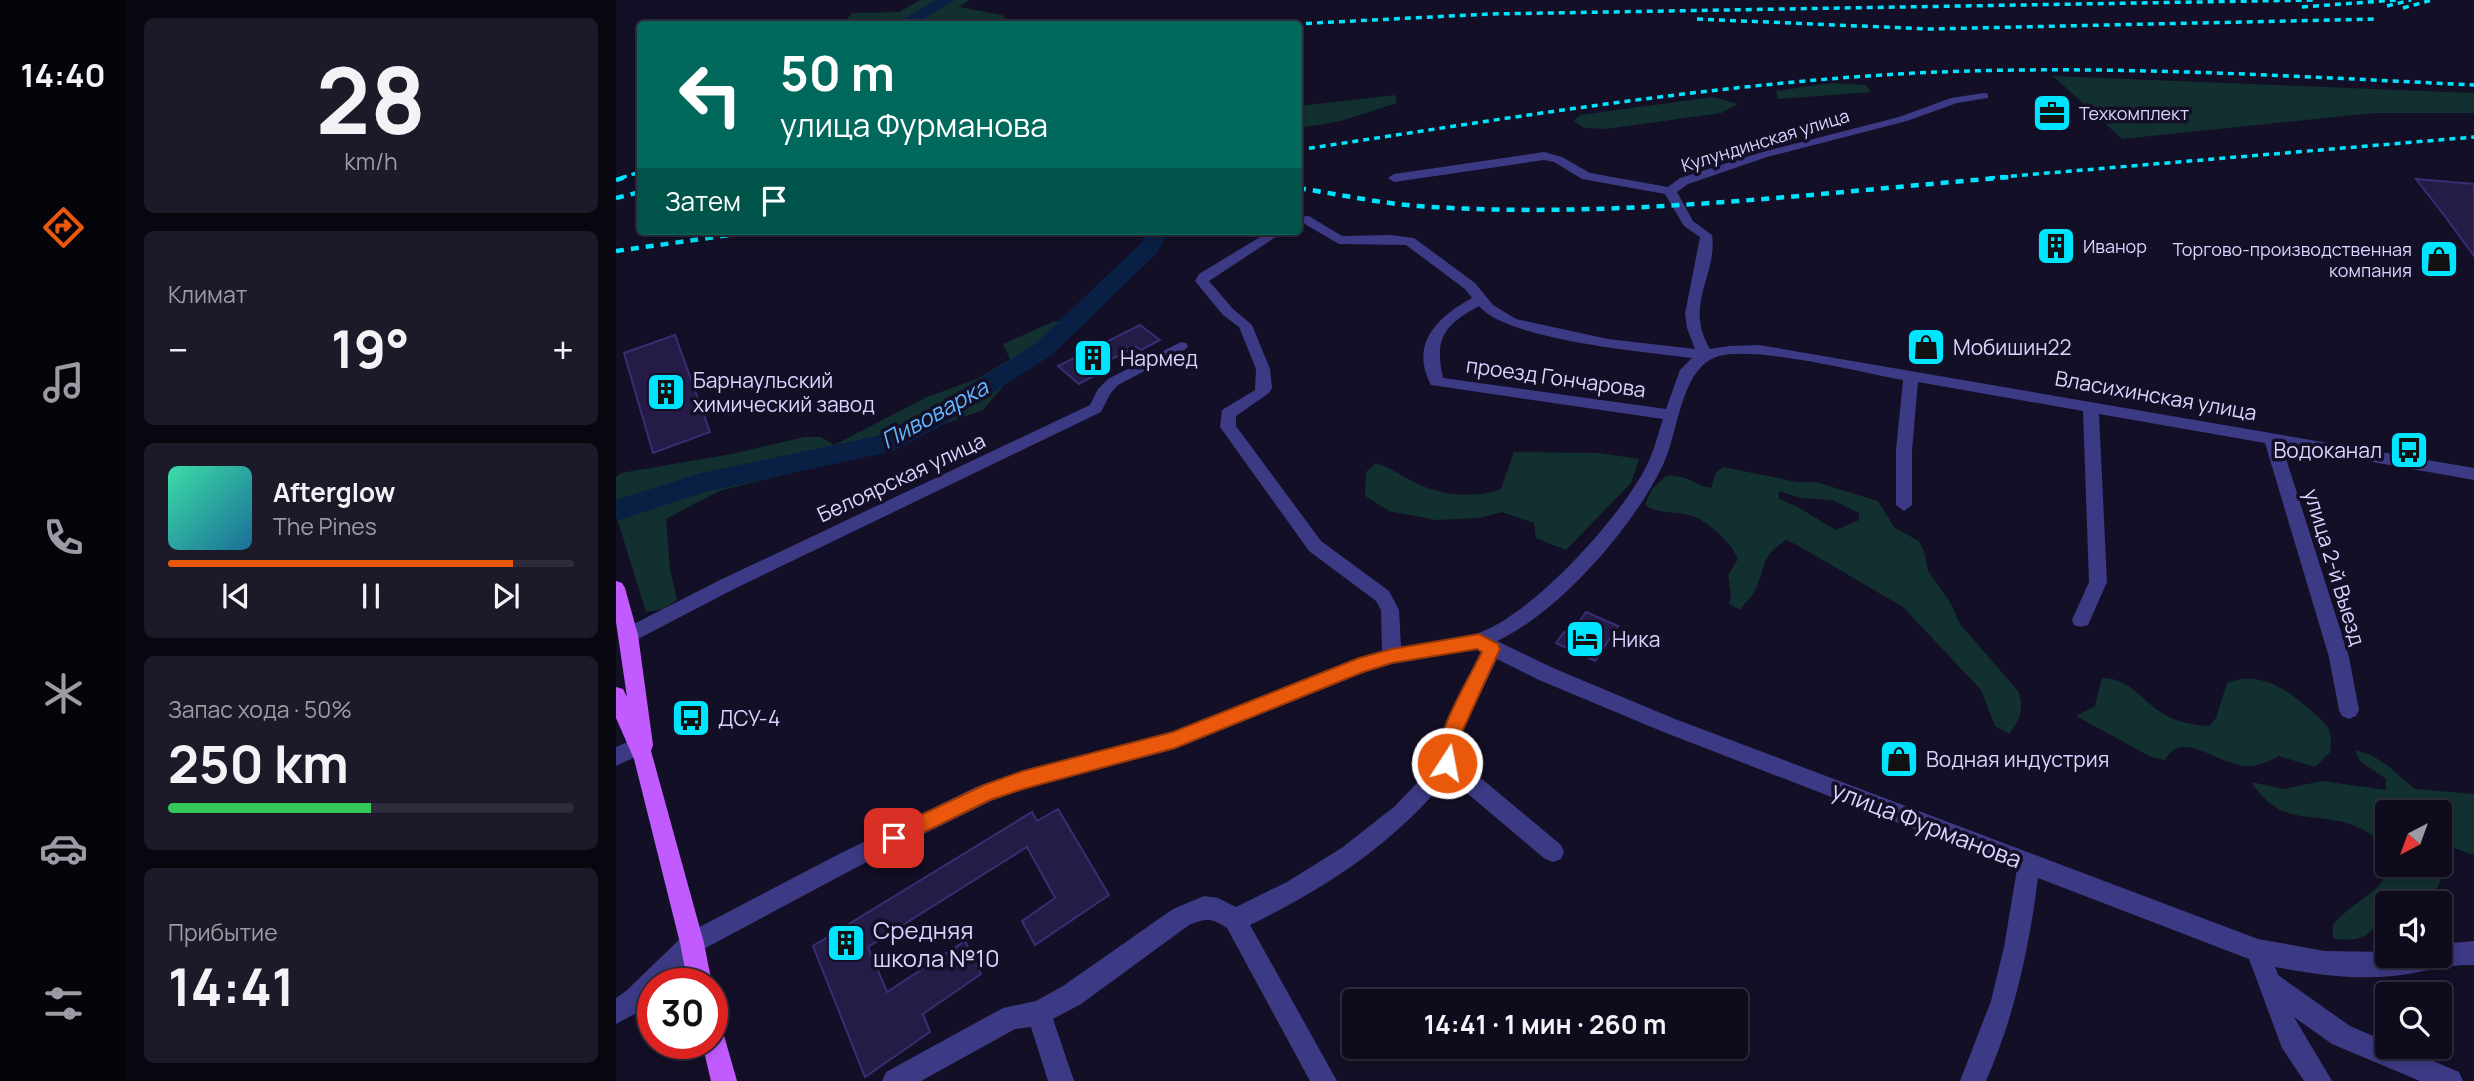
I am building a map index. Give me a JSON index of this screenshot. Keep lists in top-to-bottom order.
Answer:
{
  "streets": {
    "street": [
      "Кулундинская улица",
      "проезд Гончарова",
      "Власихинская улица",
      "Белоярская улица",
      "улица 2-й Выезд",
      "улица Фурманова"
    ]
  },
  "crossings": [
    ["проезд Гончарова", "Власихинская улица"],
    ["Власихинская улица", "улица 2-й Выезд"]
  ],
  "water": ["Пивоварка"],
  "places": {
    "office": ["Техкомплект"],
    "building": [
      "Иванор",
      "Нармед",
      "Барнаульский химический завод",
      "Средняя школа №10"
    ],
    "shop": ["Торгово-производственная компания", "Мобишин22", "Водная индустрия"],
    "bus stop": ["Водоканал", "ДСУ-4"],
    "hotel": ["Ника"]
  },
  "north": "bottom left",
  "page": {
    "tabs": "14:40",
    "tile": [
      ["28", "km/h"],
      "Климат",
      ["Запас хода · 50%", "250 km"],
      ["Прибытие", "14:41"]
    ],
    "turn": ["50 m", "улица Фурманова"],
    "then": "Затем",
    "heat": ["−", "19°", "+"],
    "song": ["Afterglow", "The Pines"],
    "limit": "30",
    "trip": "14:41 · 1 мин · 260 m"
  }
}
